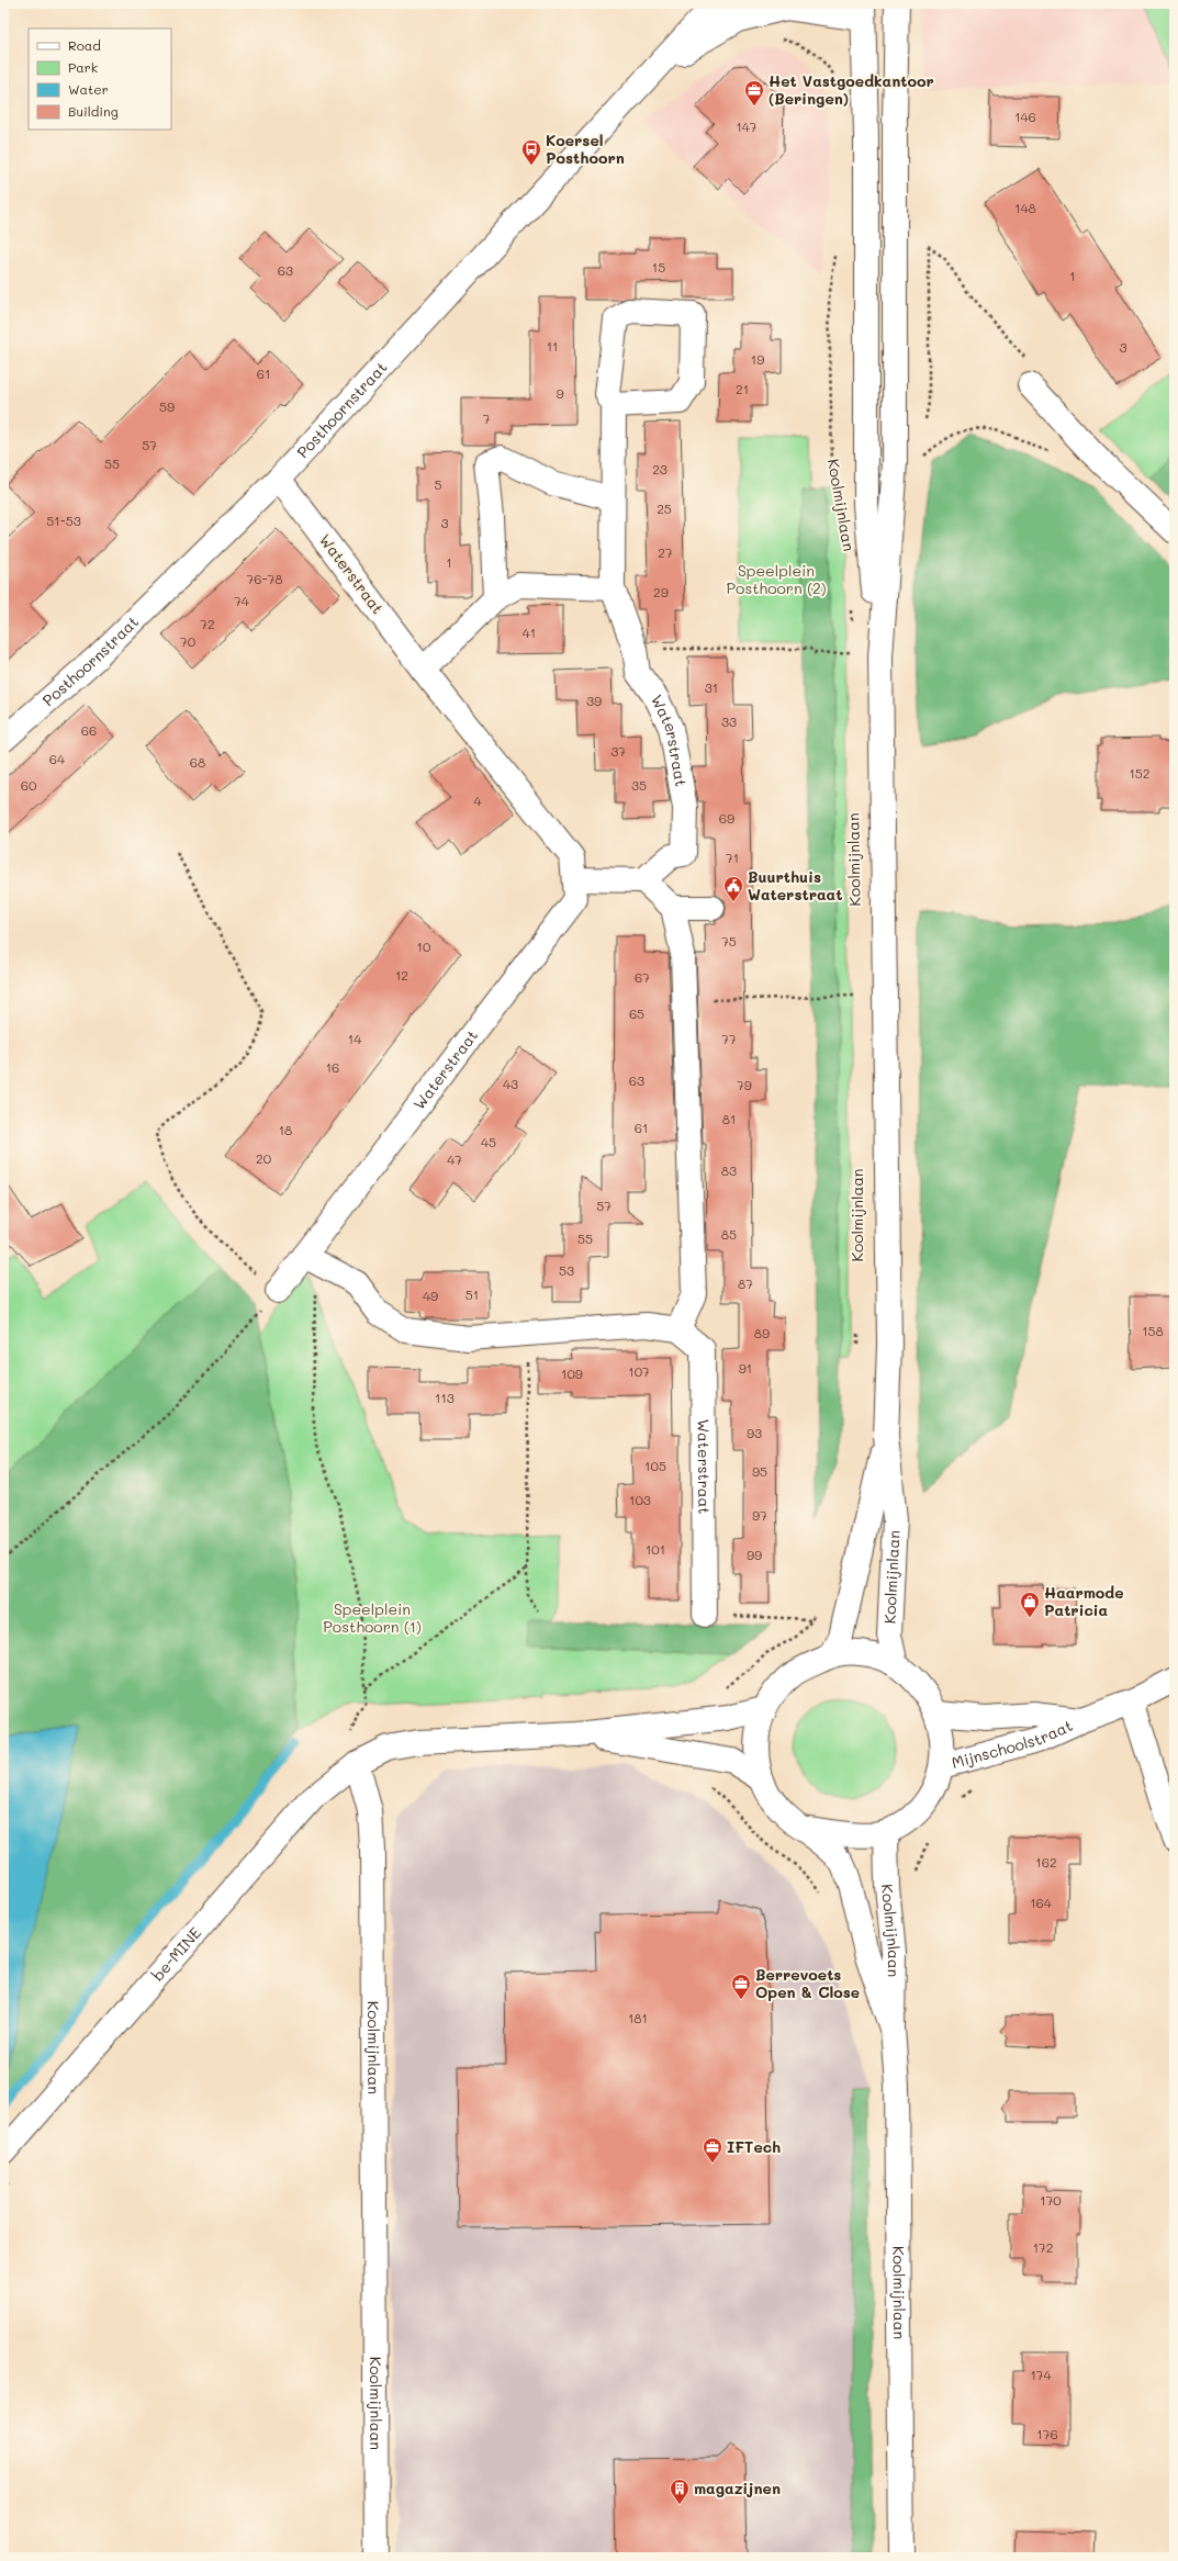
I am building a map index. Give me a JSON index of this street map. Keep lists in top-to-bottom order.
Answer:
{
  "streets": {
    "street": [
      "Posthoornstraat",
      "Koolmijnlaan",
      "Waterstraat",
      "Mijnschoolstraat",
      "be-MINE"
    ]
  },
  "crossings": [
    ["Posthoornstraat", "Koolmijnlaan"],
    ["Posthoornstraat", "Waterstraat"],
    ["Koolmijnlaan", "Mijnschoolstraat"],
    ["Koolmijnlaan", "be-MINE"]
  ],
  "parks": ["Speelplein Posthoorn (2)", "Speelplein Posthoorn (1)"],
  "places": {
    "office": ["Het Vastgoedkantoor (Beringen)", "Berrevoets Open & Close", "IFTech"],
    "bus stop": ["Koersel Posthoorn"],
    "public building": ["Buurthuis Waterstraat"],
    "shop": ["Haarmode Patricia"],
    "building": ["magazijnen"]
  },
  "house_numbers": [
    "146",
    "147",
    "148",
    "15",
    "63",
    "1",
    "11",
    "3",
    "19",
    "61",
    "21",
    "9",
    "59",
    "7",
    "57",
    "55",
    "23",
    "5",
    "25",
    "51-53",
    "3",
    "27",
    "1",
    "76-78",
    "29",
    "74",
    "72",
    "41",
    "70",
    "31",
    "39",
    "33",
    "66",
    "37",
    "64",
    "68",
    "152",
    "60",
    "35",
    "4",
    "69",
    "71",
    "75",
    "10",
    "12",
    "67",
    "65",
    "14",
    "77",
    "16",
    "63",
    "43",
    "79",
    "81",
    "61",
    "18",
    "45",
    "20",
    "47",
    "83",
    "57",
    "85",
    "55",
    "53",
    "87",
    "51",
    "49",
    "158",
    "89",
    "91",
    "107",
    "109",
    "113",
    "93",
    "105",
    "95",
    "103",
    "97",
    "101",
    "99",
    "162",
    "164",
    "181",
    "170",
    "172",
    "174",
    "176"
  ],
  "legend": [
    "Road",
    "Park",
    "Water",
    "Building"
  ]
}
